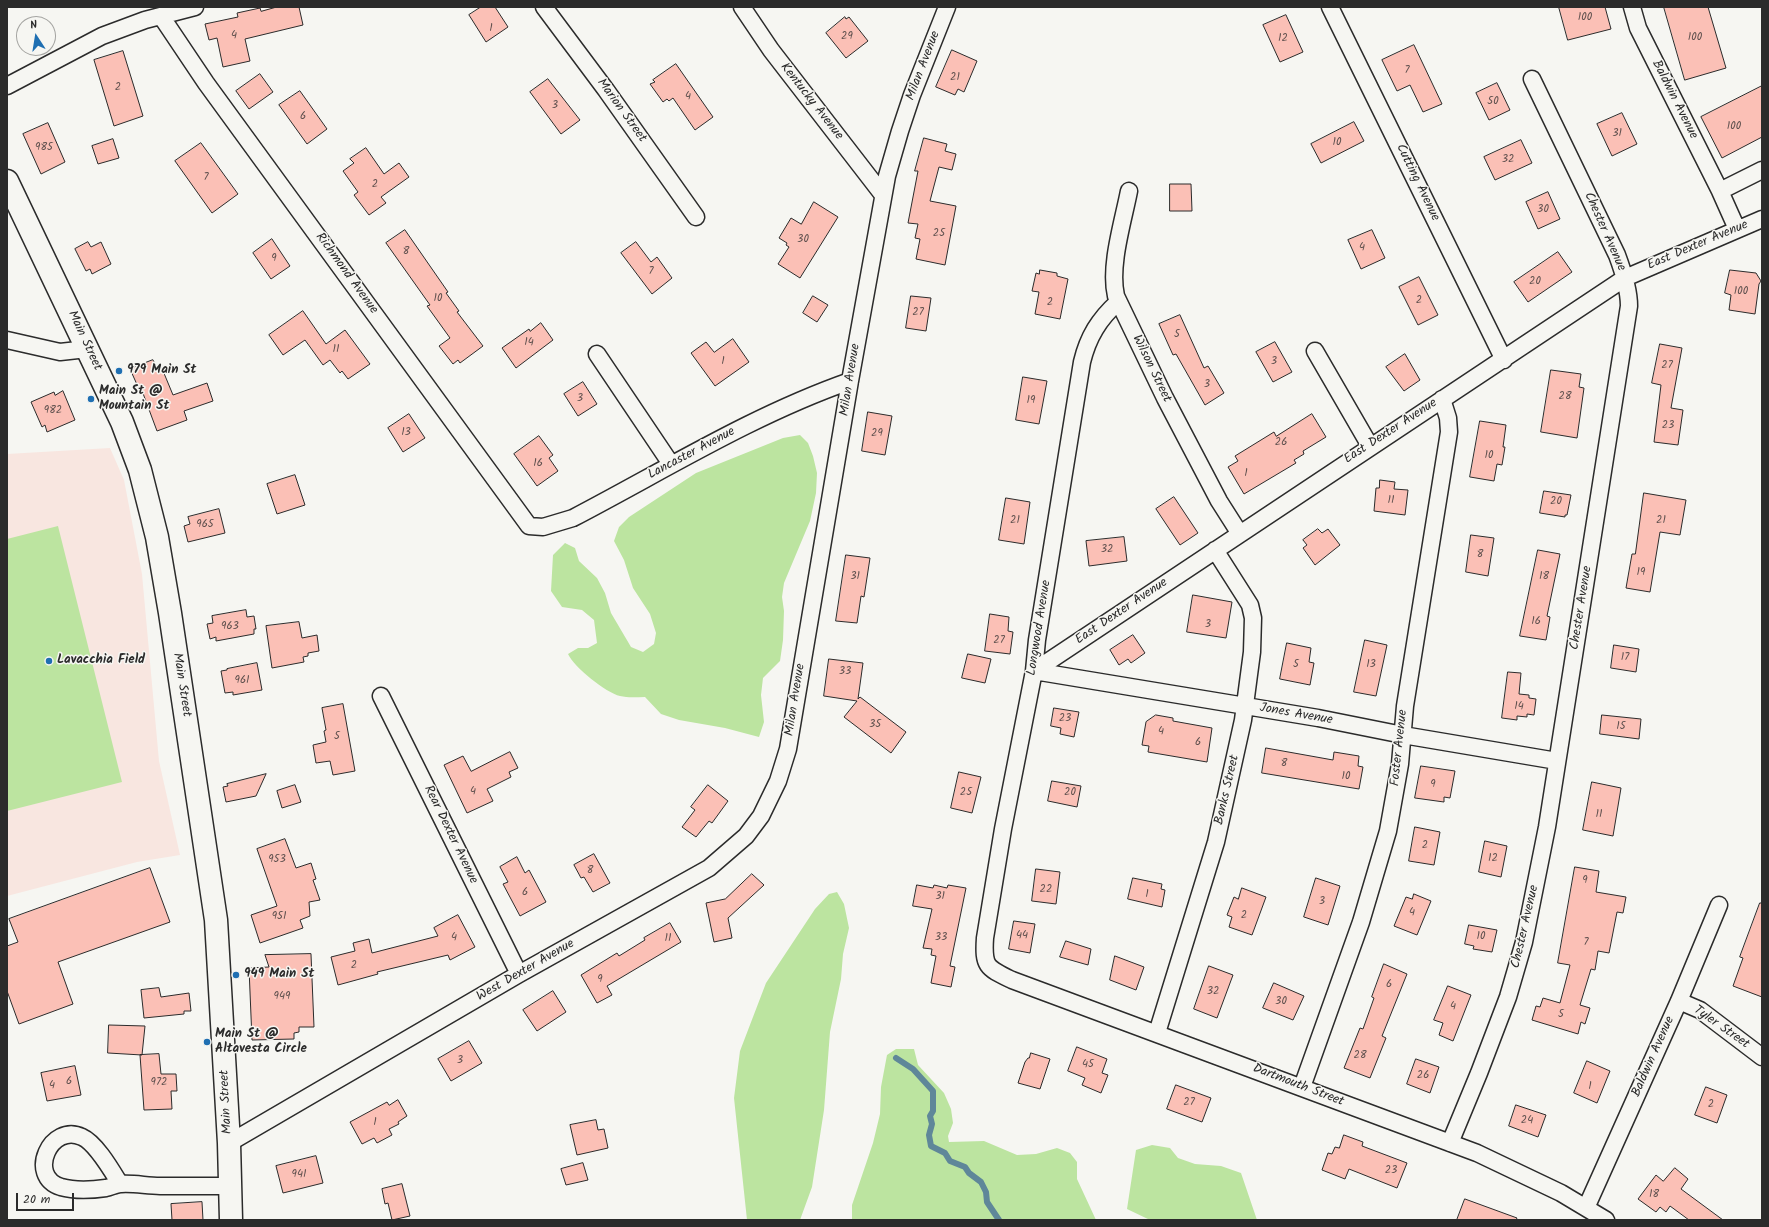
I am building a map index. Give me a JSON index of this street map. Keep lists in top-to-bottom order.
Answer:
{
  "streets": {
    "main road": ["Main Street"],
    "street": [
      "Milan Avenue",
      "Baldwin Avenue",
      "Kentucky Avenue",
      "Marion Street",
      "Cutting Avenue",
      "Chester Avenue",
      "East Dexter Avenue",
      "Richmond Avenue",
      "Wilson Street",
      "Lancaster Avenue",
      "Longwood Avenue",
      "Jones Avenue",
      "Foster Avenue",
      "Banks Street",
      "Rear Dexter Avenue",
      "West Dexter Avenue",
      "Tyler Street",
      "Dartmouth Street"
    ]
  },
  "crossings": [
    ["Milan Avenue", "Kentucky Avenue"],
    ["Milan Avenue", "Lancaster Avenue"],
    ["Milan Avenue", "West Dexter Avenue"],
    ["Baldwin Avenue", "East Dexter Avenue"],
    ["Baldwin Avenue", "Tyler Street"],
    ["Baldwin Avenue", "Dartmouth Street"],
    ["Cutting Avenue", "East Dexter Avenue"],
    ["Chester Avenue", "East Dexter Avenue"],
    ["Chester Avenue", "Jones Avenue"],
    ["Chester Avenue", "Dartmouth Street"],
    ["East Dexter Avenue", "Wilson Street"],
    ["East Dexter Avenue", "Longwood Avenue"],
    ["East Dexter Avenue", "Jones Avenue"],
    ["East Dexter Avenue", "Foster Avenue"],
    ["East Dexter Avenue", "Banks Street"],
    ["Richmond Avenue", "Lancaster Avenue"],
    ["Main Street", "West Dexter Avenue"],
    ["Wilson Street", "Longwood Avenue"],
    ["Longwood Avenue", "Jones Avenue"],
    ["Longwood Avenue", "Dartmouth Street"],
    ["Jones Avenue", "Foster Avenue"],
    ["Jones Avenue", "Banks Street"],
    ["Foster Avenue", "Dartmouth Street"],
    ["Banks Street", "Dartmouth Street"],
    ["Rear Dexter Avenue", "West Dexter Avenue"]
  ],
  "places": [
    "979 Main St",
    "Main St @ Mountain St",
    "Lavacchia Field",
    "949 Main St",
    "Main St @ Altavesta Circle"
  ],
  "house_numbers": [
    "100",
    "1",
    "4",
    "29",
    "100",
    "12",
    "7",
    "21",
    "2",
    "4",
    "50",
    "3",
    "6",
    "100",
    "31",
    "10",
    "985",
    "32",
    "7",
    "2",
    "30",
    "25",
    "30",
    "4",
    "8",
    "9",
    "7",
    "20",
    "100",
    "10",
    "2",
    "2",
    "27",
    "5",
    "14",
    "11",
    "1",
    "3",
    "27",
    "3",
    "28",
    "3",
    "19",
    "982",
    "23",
    "13",
    "29",
    "26",
    "10",
    "16",
    "1",
    "11",
    "20",
    "21",
    "21",
    "965",
    "32",
    "8",
    "19",
    "31",
    "18",
    "16",
    "3",
    "963",
    "27",
    "17",
    "5",
    "13",
    "33",
    "961",
    "14",
    "23",
    "35",
    "15",
    "4",
    "5",
    "6",
    "8",
    "10",
    "9",
    "4",
    "25",
    "20",
    "11",
    "2",
    "12",
    "953",
    "8",
    "9",
    "22",
    "6",
    "1",
    "31",
    "3",
    "4",
    "2",
    "951",
    "44",
    "10",
    "4",
    "33",
    "11",
    "7",
    "2",
    "9",
    "6",
    "32",
    "949",
    "30",
    "4",
    "5",
    "28",
    "3",
    "45",
    "26",
    "6",
    "972",
    "4",
    "1",
    "27",
    "2",
    "24",
    "1",
    "23",
    "941",
    "18"
  ],
  "scale_bar": "20 m",
  "north": "top"
}
